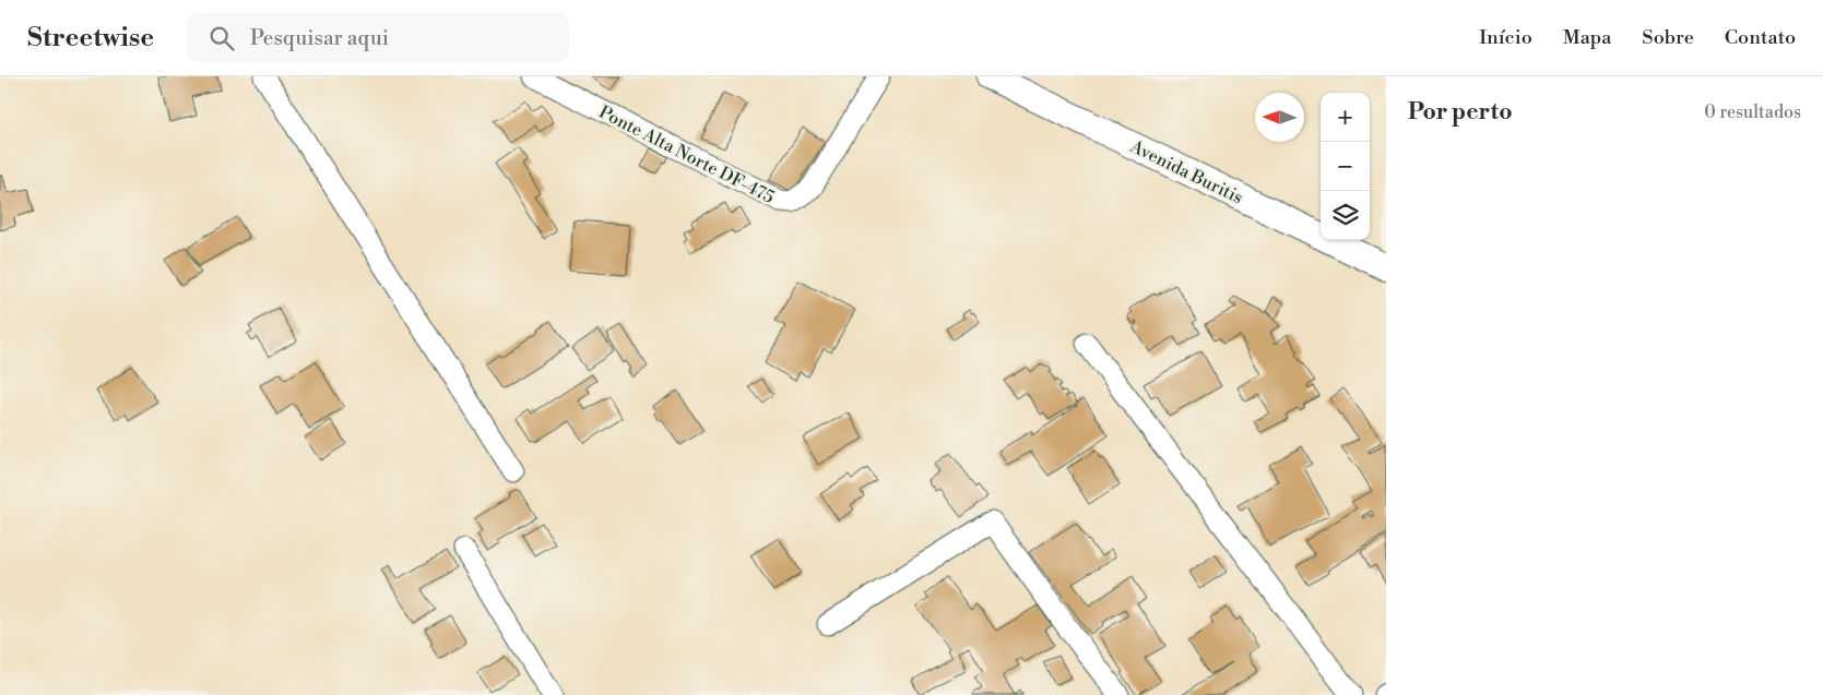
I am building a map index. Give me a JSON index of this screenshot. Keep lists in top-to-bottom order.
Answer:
{
  "streets": {
    "street": ["Ponte Alta Norte DF-475", "Avenida Buritis"]
  },
  "north": "left",
  "page": {
    "header": "Streetwise",
    "search": "Pesquisar aqui",
    "nav": [
      "Início",
      "Mapa",
      "Sobre",
      "Contato"
    ],
    "heading": ["Por perto", "0 resultados"],
    "map_buttons": ["+", "−"]
  }
}
